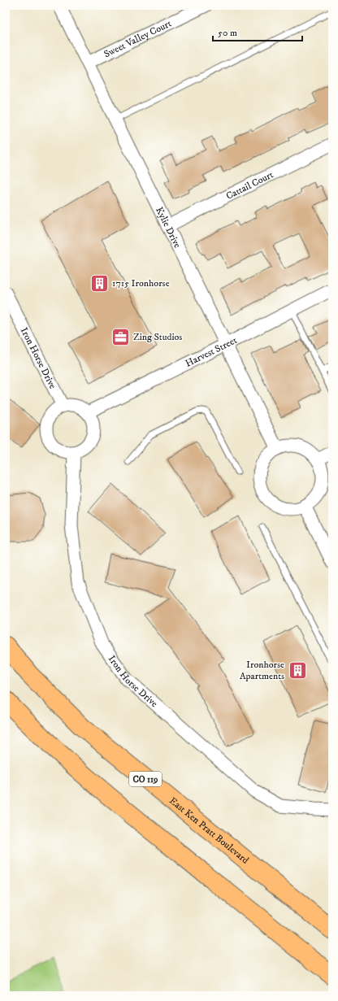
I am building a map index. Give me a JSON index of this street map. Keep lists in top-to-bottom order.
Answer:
{
  "streets": {
    "highway": ["CO 119", "East Ken Pratt Boulevard"],
    "street": [
      "Sweet Valley Court",
      "Cattail Court",
      "Kylie Drive",
      "Harvest Street",
      "Iron Horse Drive"
    ]
  },
  "crossings": [
    ["Sweet Valley Court", "Kylie Drive"],
    ["Cattail Court", "Kylie Drive"],
    ["Kylie Drive", "Harvest Street"],
    ["Harvest Street", "Iron Horse Drive"]
  ],
  "places": {
    "building": ["1715 Ironhorse", "Ironhorse Apartments"],
    "office": ["Zing Studios"]
  },
  "scale_bar": "50 m"
}
